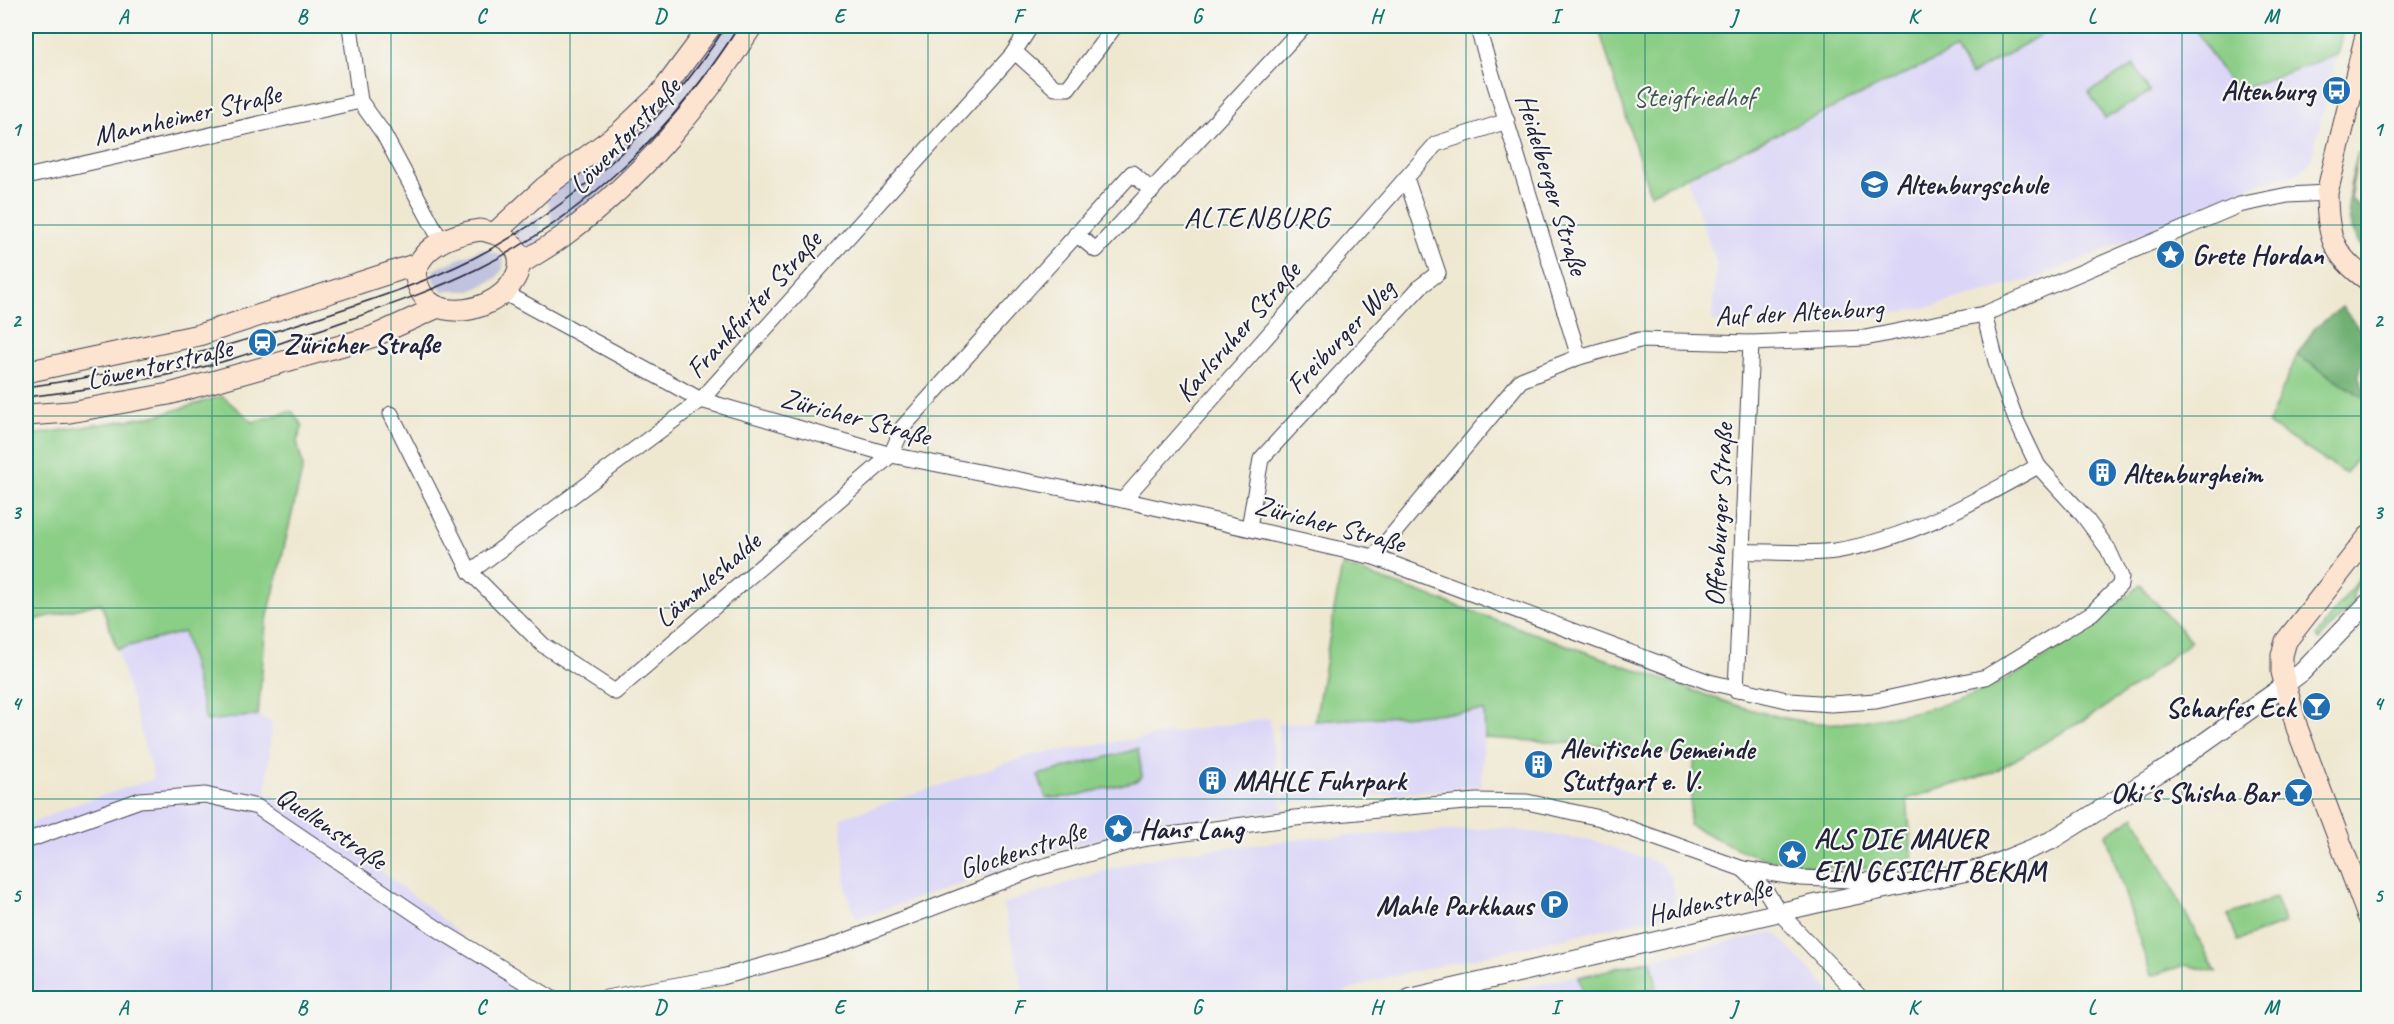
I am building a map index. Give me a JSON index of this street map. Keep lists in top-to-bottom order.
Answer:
{
  "streets": {
    "main road": ["Löwentorstraße"],
    "street": [
      "Mannheimer Straße",
      "Heidelberger Straße",
      "Frankfurter Straße",
      "Auf der Altenburg",
      "Karlsruher Straße",
      "Freiburger Weg",
      "Züricher Straße",
      "Offenburger Straße",
      "Lämmleshalde",
      "Quellenstraße",
      "Glockenstraße",
      "Haldenstraße"
    ]
  },
  "crossings": [
    ["Löwentorstraße", "Züricher Straße"],
    ["Heidelberger Straße", "Auf der Altenburg"],
    ["Heidelberger Straße", "Karlsruher Straße"],
    ["Frankfurter Straße", "Züricher Straße"],
    ["Frankfurter Straße", "Lämmleshalde"],
    ["Auf der Altenburg", "Züricher Straße"],
    ["Auf der Altenburg", "Offenburger Straße"],
    ["Karlsruher Straße", "Freiburger Weg"],
    ["Karlsruher Straße", "Züricher Straße"],
    ["Freiburger Weg", "Züricher Straße"],
    ["Züricher Straße", "Offenburger Straße"],
    ["Züricher Straße", "Lämmleshalde"],
    ["Glockenstraße", "Haldenstraße"]
  ],
  "districts": ["ALTENBURG"],
  "parks": ["Steigfriedhof"],
  "places": {
    "bus stop": ["Altenburg"],
    "school or university": ["Altenburgschule"],
    "place": ["Grete Hordan", "Hans Lang", "ALS DIE MAUER EIN GESICHT BEKAM"],
    "station": ["Züricher Straße"],
    "building": ["Altenburgheim", "Alevitische Gemeinde Stuttgart e. V.", "MAHLE Fuhrpark"],
    "bar": ["Scharfes Eck", "Oki´s Shisha Bar"],
    "parking": ["Mahle Parkhaus"]
  },
  "grid": {
    "columns": [
      "A",
      "B",
      "C",
      "D",
      "E",
      "F",
      "G",
      "H",
      "I",
      "J",
      "K",
      "L",
      "M"
    ],
    "rows": [
      "1",
      "2",
      "3",
      "4",
      "5"
    ]
  }
}
